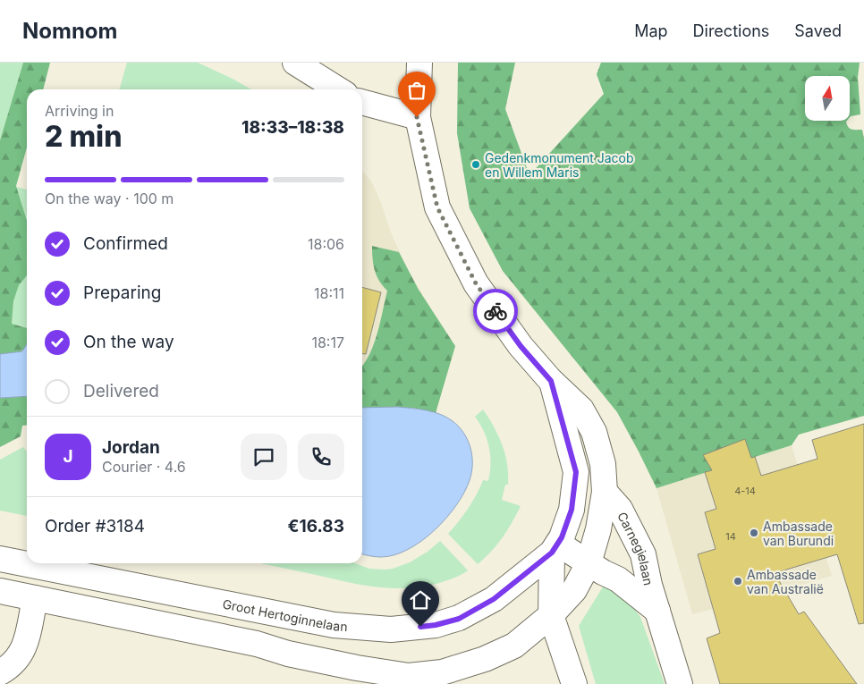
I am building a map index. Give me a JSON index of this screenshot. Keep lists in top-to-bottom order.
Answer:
{
  "streets": {
    "main road": ["Carnegielaan", "Groot Hertoginnelaan"]
  },
  "crossings": [
    ["Carnegielaan", "Groot Hertoginnelaan"]
  ],
  "places": ["Gedenkmonument Jacob en Willem Maris", "Ambassade van Burundi", "Ambassade van Australië"],
  "house_numbers": ["4-14", "14"],
  "north": "top",
  "page": {
    "header": "Nomnom",
    "nav": ["Map", "Directions", "Saved"],
    "heading": ["2 min", "Arriving in", "18:33–18:38"],
    "panel": [
      "Jordan",
      "Courier · 4.6",
      "Order #3184",
      "€16.83"
    ],
    "bar": "On the way · 100 m",
    "list": [
      ["Confirmed", "18:06"],
      ["Preparing", "18:11"],
      ["On the way", "18:17"],
      "Delivered"
    ],
    "round": "J"
  }
}
